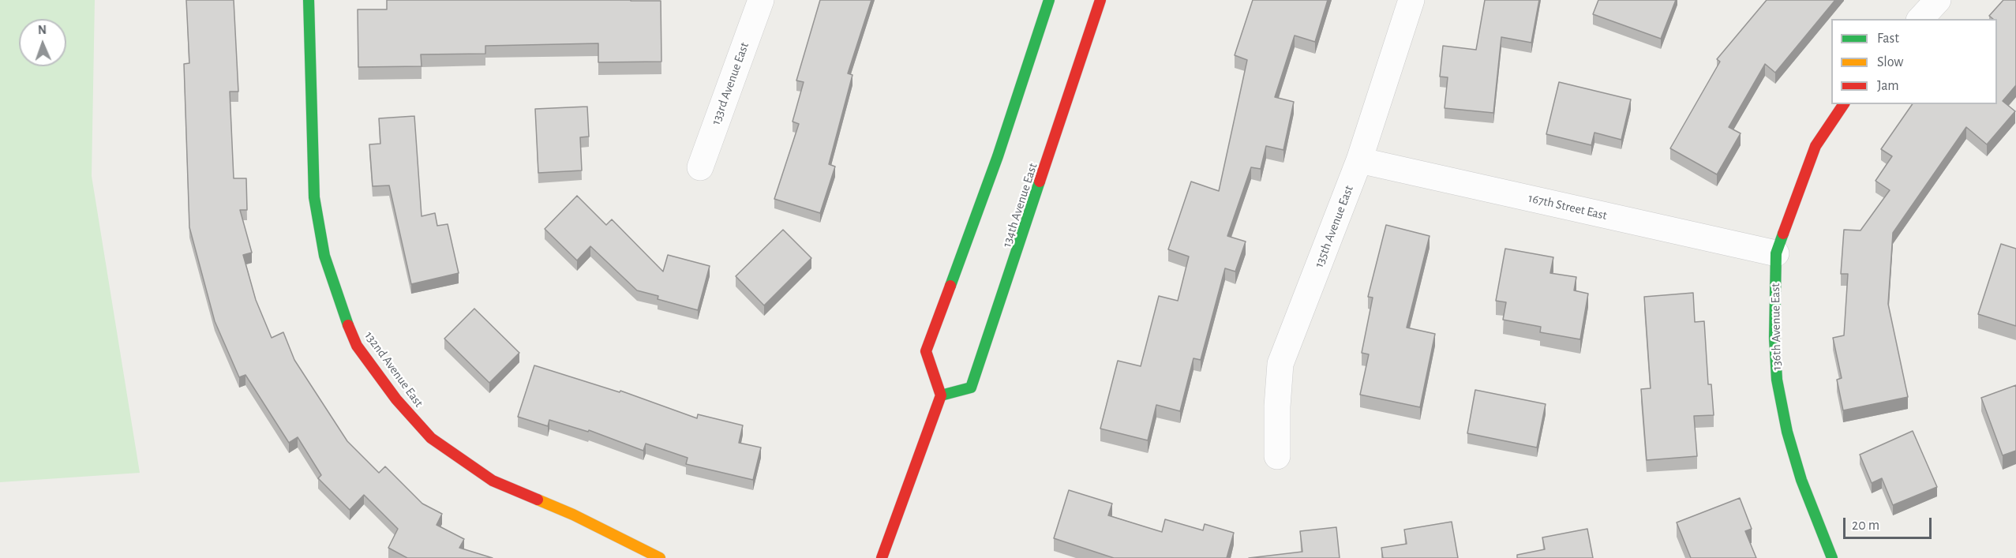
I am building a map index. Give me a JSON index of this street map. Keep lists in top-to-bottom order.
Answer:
{
  "streets": {
    "street": [
      "133rd Avenue East",
      "134th Avenue East",
      "167th Street East",
      "135th Avenue East",
      "136th Avenue East",
      "132nd Avenue East"
    ]
  },
  "crossings": [
    ["167th Street East", "135th Avenue East"],
    ["167th Street East", "136th Avenue East"]
  ],
  "legend": ["Fast", "Slow", "Jam"],
  "scale_bar": "20 m",
  "north": "top"
}
